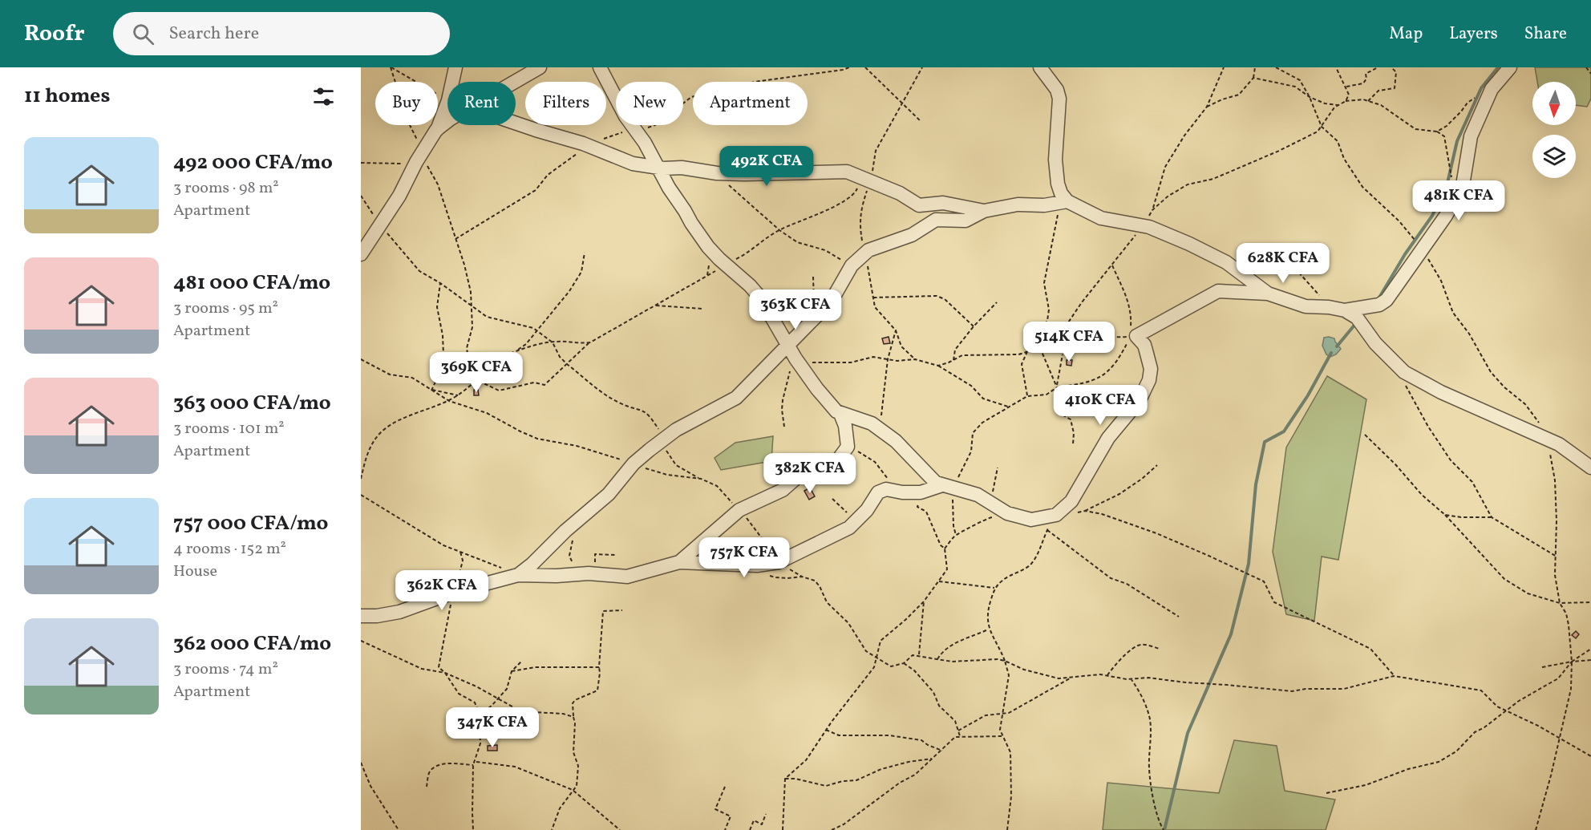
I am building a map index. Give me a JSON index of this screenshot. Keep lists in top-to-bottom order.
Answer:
{
  "north": "bottom",
  "page": {
    "header": "Roofr",
    "search": "Search here",
    "nav": ["Map", "Layers", "Share"],
    "heading": "11 homes",
    "chip": [
      "Buy",
      "Rent",
      "Filters",
      "New",
      "Apartment"
    ],
    "list": [
      {
        "name": "492 000 CFA/mo",
        "note": "3 rooms · 98 m² · Apartment"
      },
      {
        "name": "481 000 CFA/mo",
        "note": "3 rooms · 95 m² · Apartment"
      },
      {
        "name": "363 000 CFA/mo",
        "note": "3 rooms · 101 m² · Apartment"
      },
      {
        "name": "757 000 CFA/mo",
        "note": "4 rooms · 152 m² · House"
      },
      {
        "name": "362 000 CFA/mo",
        "note": "3 rooms · 74 m² · Apartment"
      }
    ],
    "price": [
      "492K CFA",
      "481K CFA",
      "628K CFA",
      "363K CFA",
      "514K CFA",
      "369K CFA",
      "410K CFA",
      "382K CFA",
      "757K CFA",
      "362K CFA",
      "347K CFA"
    ]
  }
}
